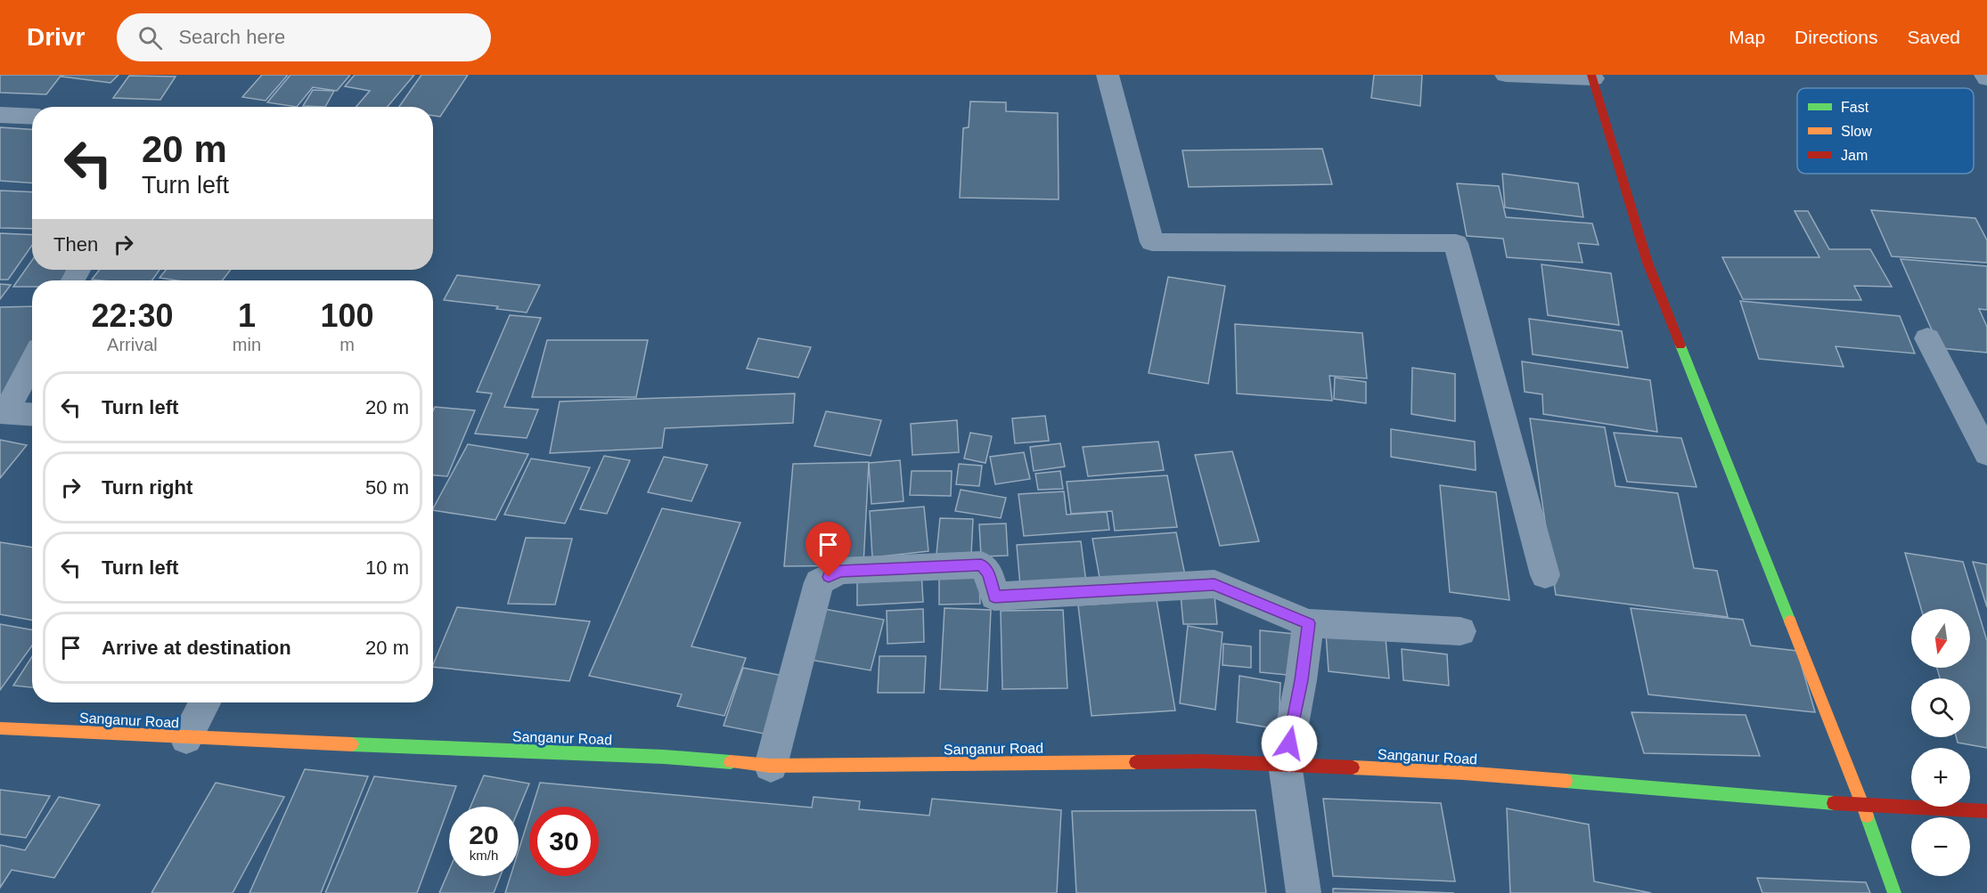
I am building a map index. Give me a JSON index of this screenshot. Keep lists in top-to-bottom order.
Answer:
{
  "streets": {
    "main road": ["Sanganur Road"]
  },
  "legend": ["Fast", "Slow", "Jam"],
  "north": "bottom",
  "page": {
    "header": "Drivr",
    "search": "Search here",
    "nav": ["Map", "Directions", "Saved"],
    "turn": ["20 m", "Turn left"],
    "then": "Then",
    "eta": [
      "22:30",
      "Arrival",
      "1",
      "min",
      "100",
      "m"
    ],
    "list": [
      {
        "name": "Turn left",
        "value": "20 m"
      },
      {
        "name": "Turn right",
        "value": "50 m"
      },
      {
        "name": "Turn left",
        "value": "10 m"
      },
      {
        "name": "Arrive at destination",
        "value": "20 m"
      }
    ],
    "map_buttons": ["+", "−"],
    "speed": "20 km/h",
    "limit": "30"
  }
}
